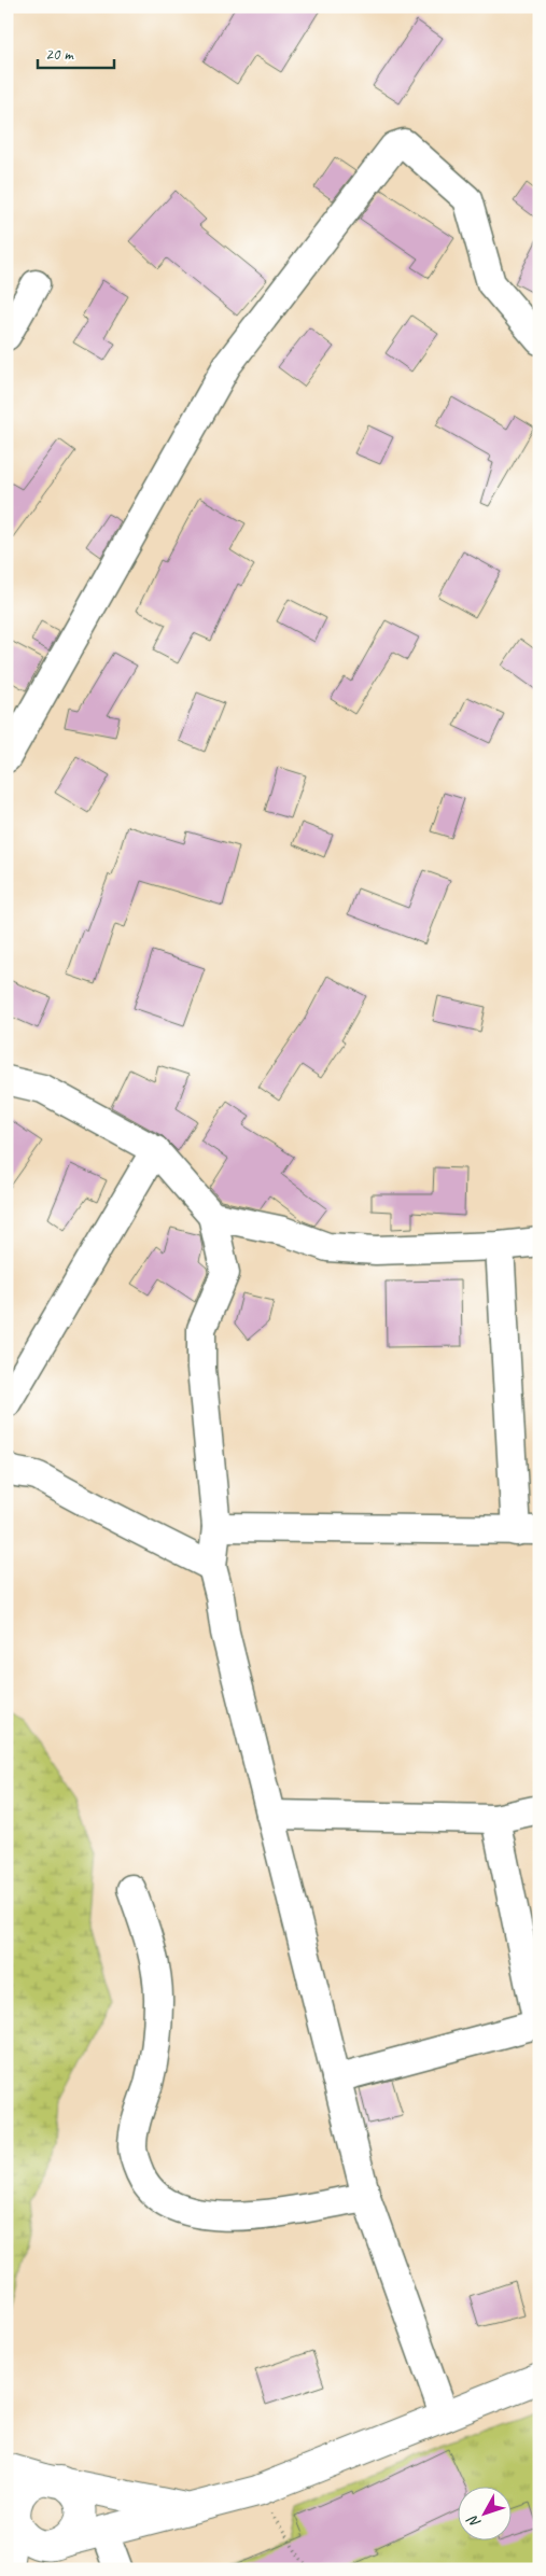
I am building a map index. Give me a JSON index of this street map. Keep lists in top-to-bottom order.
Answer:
{
  "scale_bar": "20 m",
  "north": "bottom left"
}
